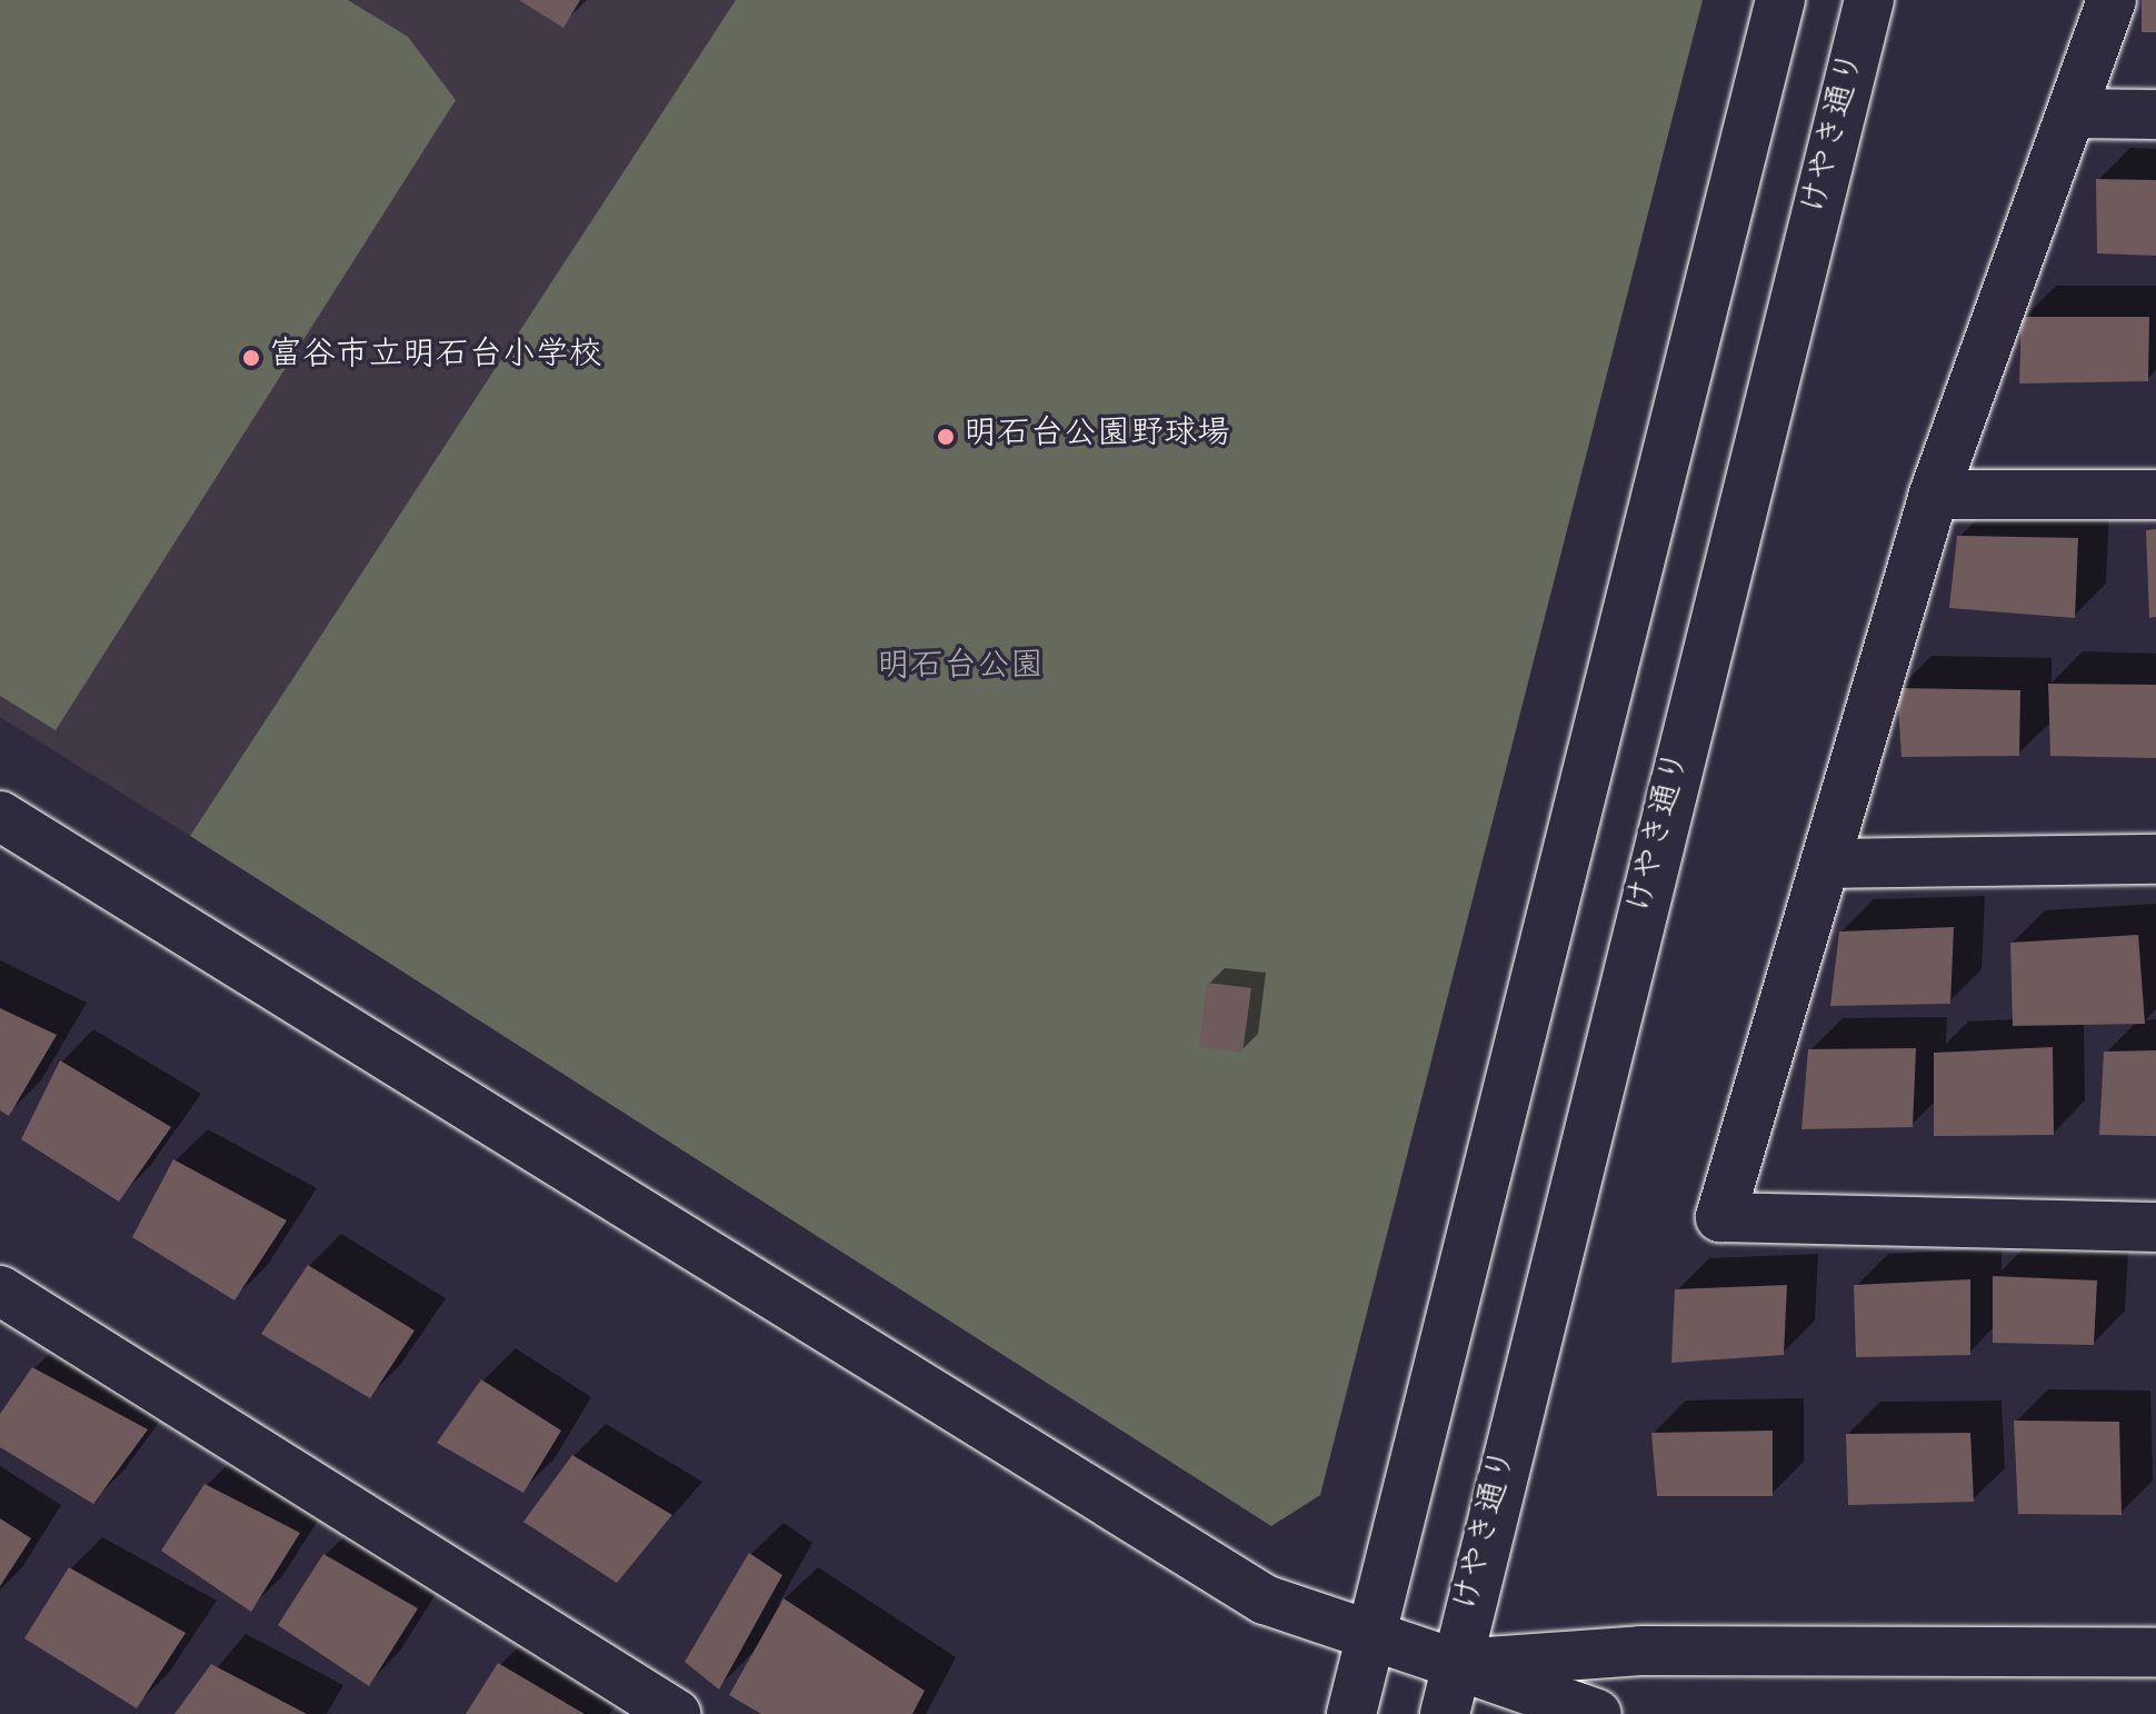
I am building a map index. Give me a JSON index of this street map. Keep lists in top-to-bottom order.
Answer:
{
  "streets": {
    "street": ["けやき通り"]
  },
  "parks": ["明石台公園"],
  "places": ["富谷市立明石台小学校", "明石台公園野球場"]
}
